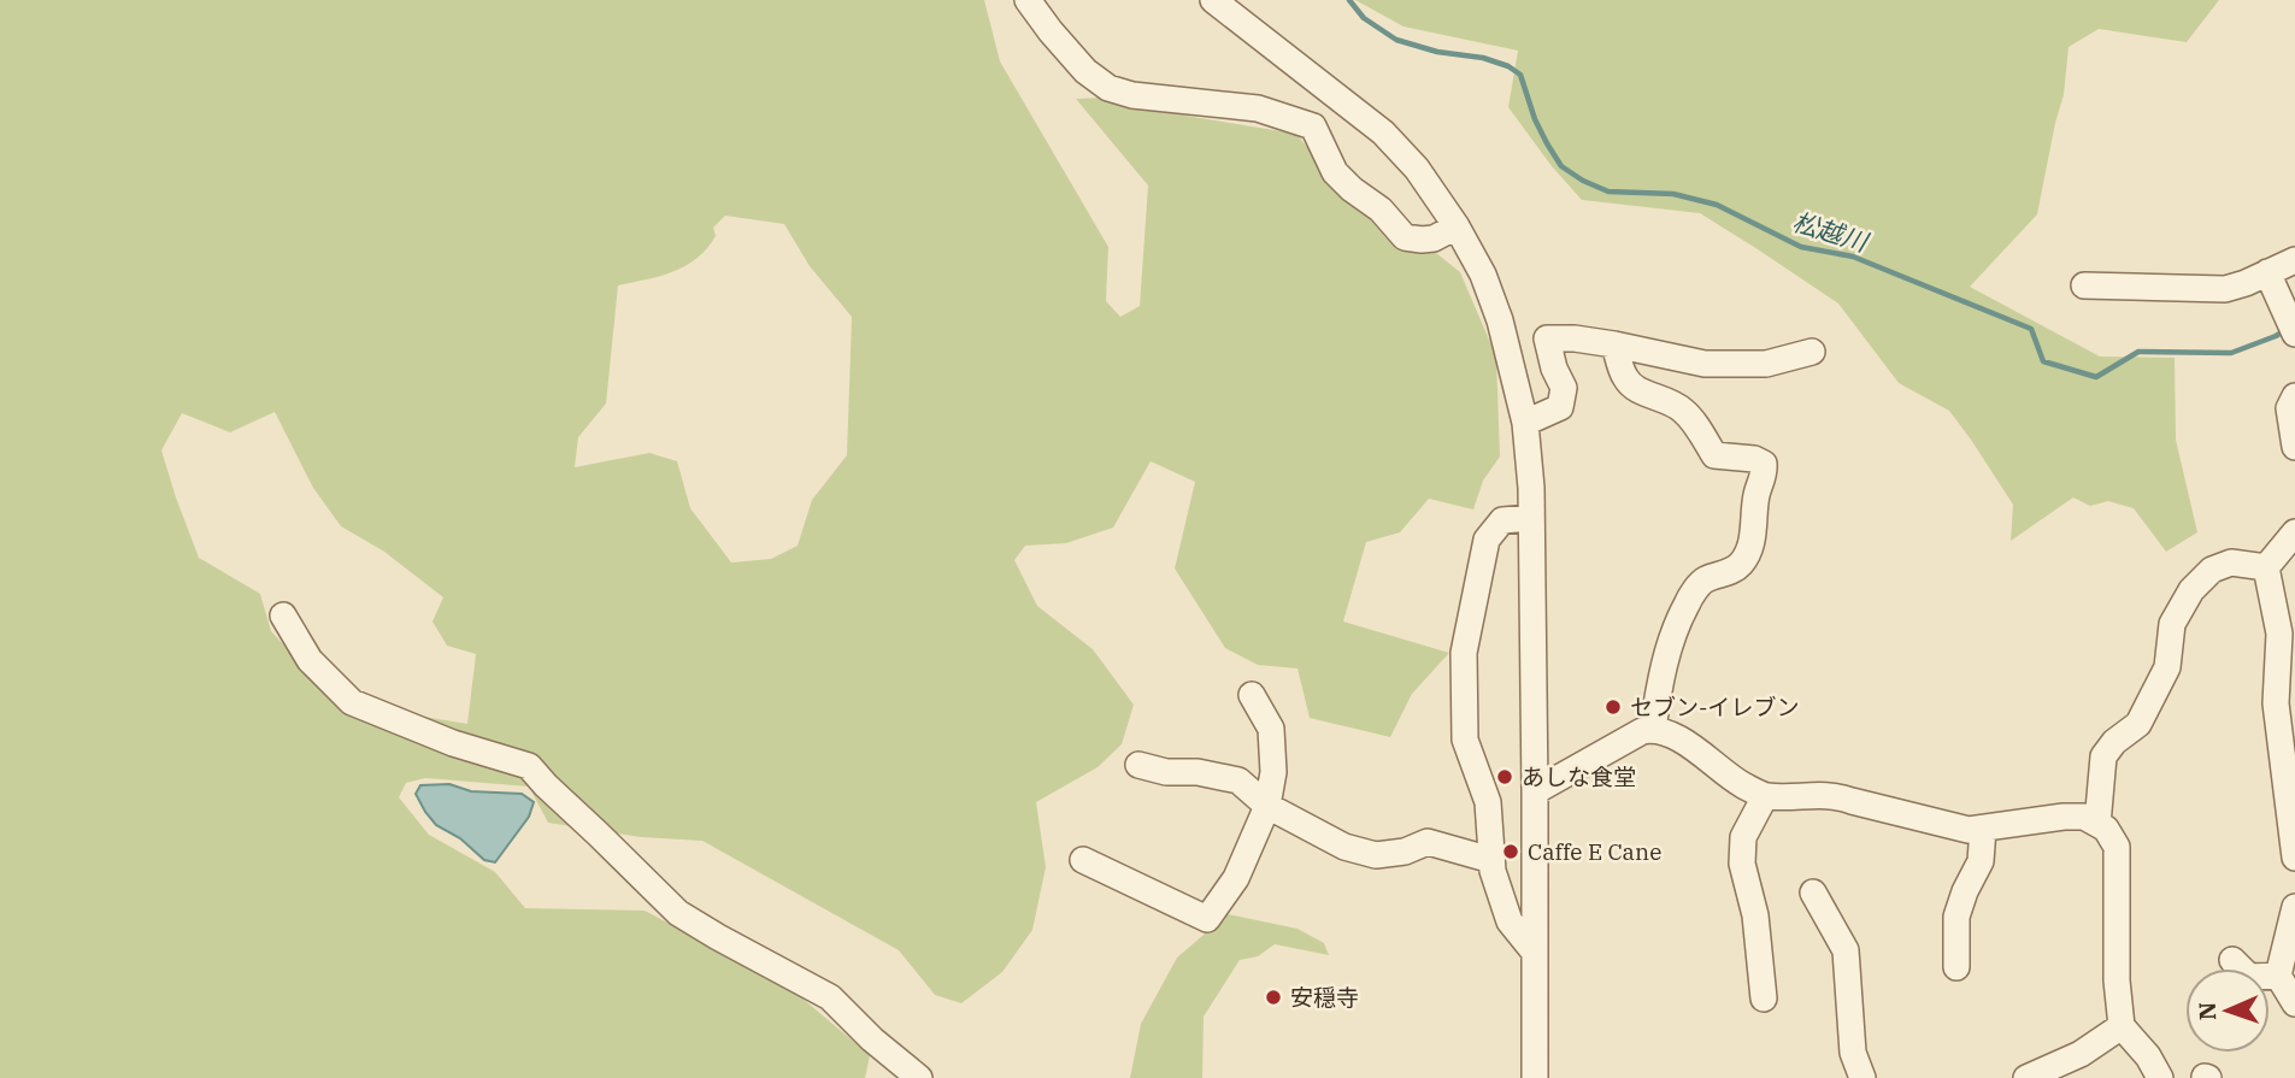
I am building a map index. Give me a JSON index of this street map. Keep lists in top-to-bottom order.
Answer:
{
  "water": ["松越川"],
  "places": [
    "セブン-イレブン",
    "あしな食堂",
    "Caffe E Cane",
    "安穏寺"
  ],
  "north": "left"
}
